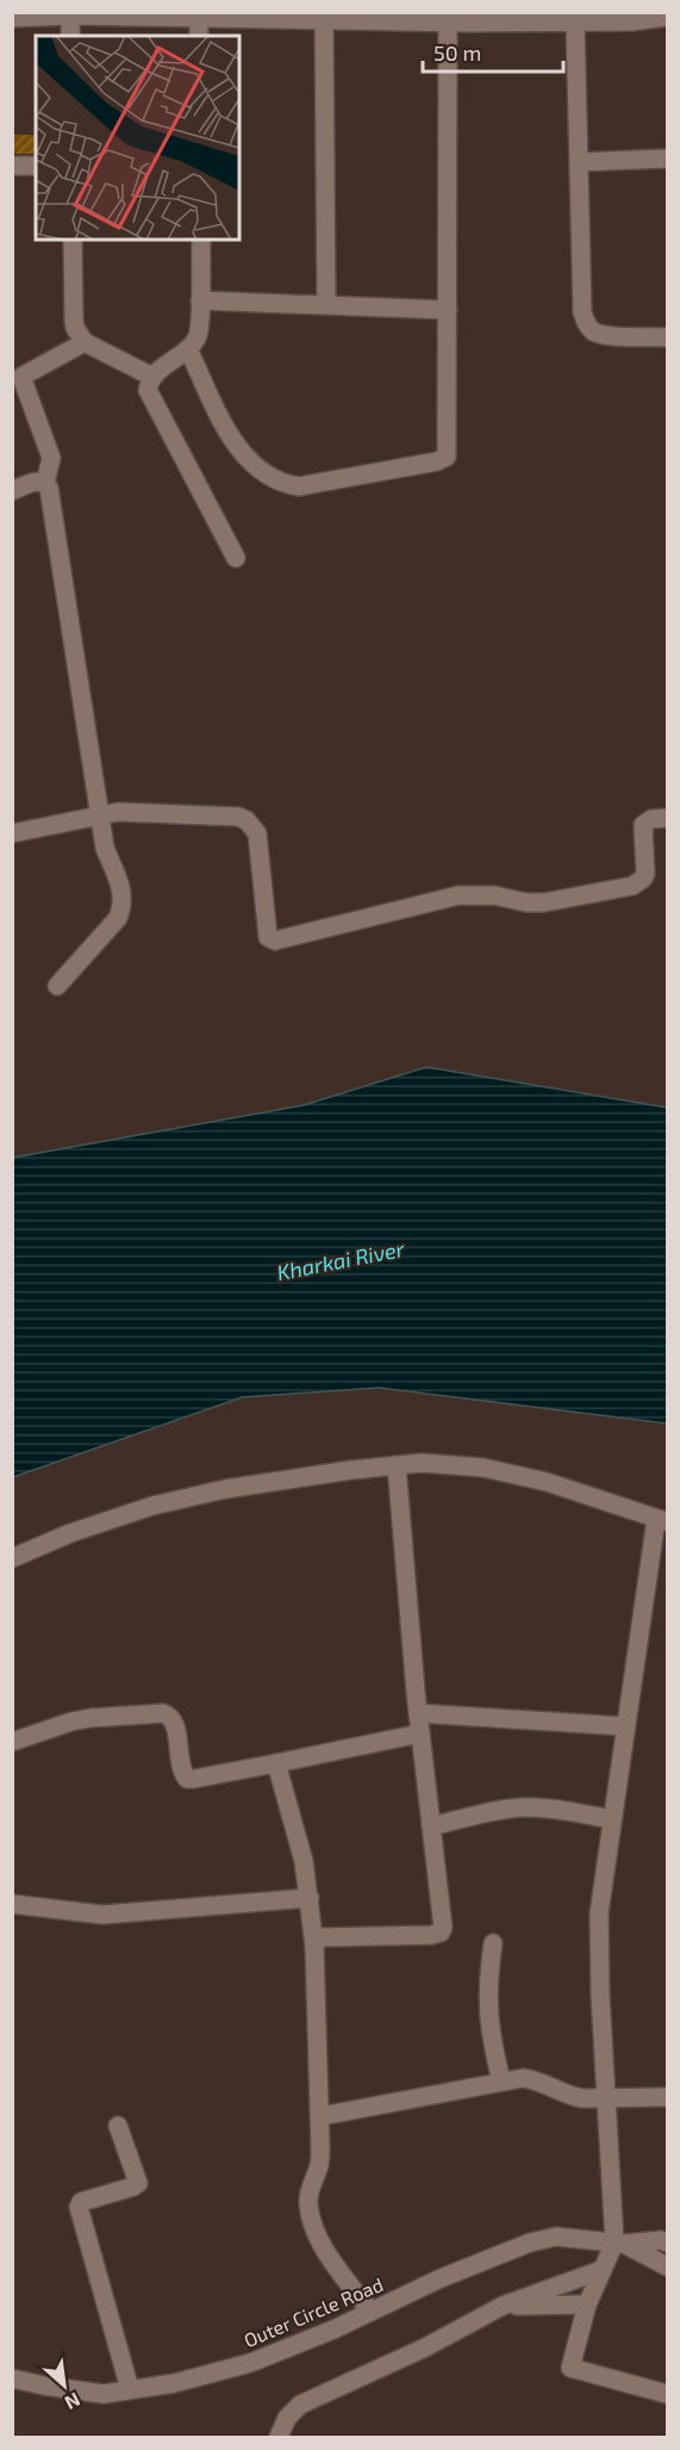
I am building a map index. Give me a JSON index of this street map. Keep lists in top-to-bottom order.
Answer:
{
  "streets": {
    "street": ["Outer Circle Road"]
  },
  "water": ["Kharkai River"],
  "scale_bar": "50 m",
  "north": "bottom right"
}
